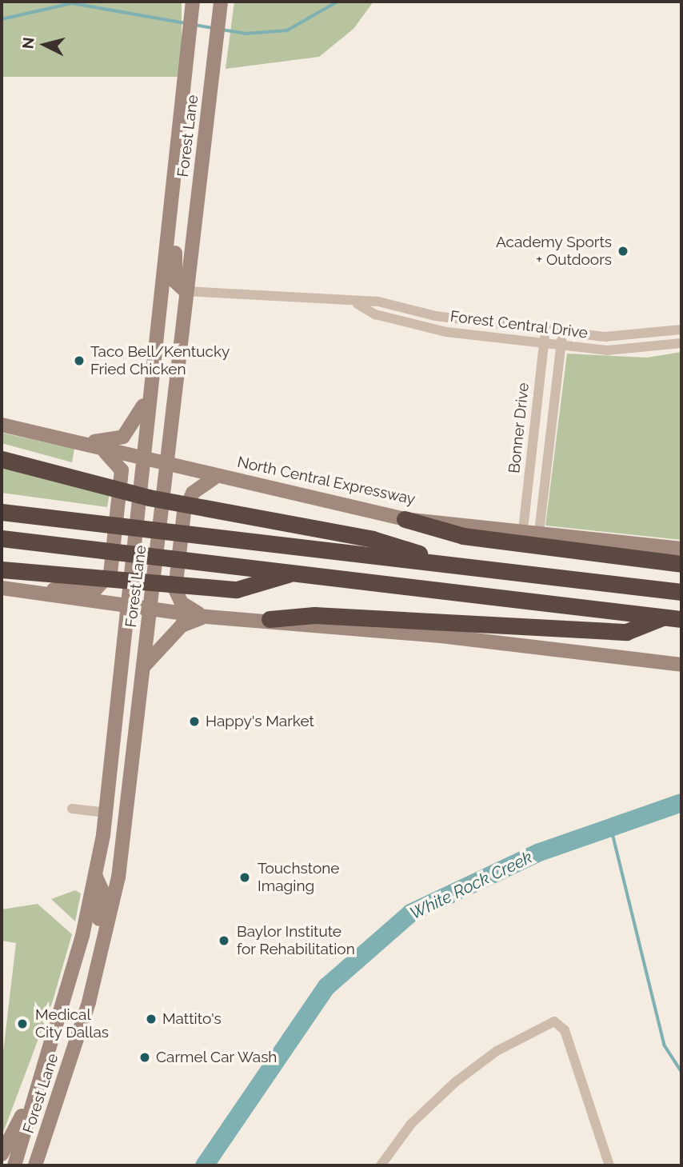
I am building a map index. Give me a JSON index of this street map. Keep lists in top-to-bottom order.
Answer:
{
  "streets": {
    "main road": ["Forest Lane", "North Central Expressway"],
    "street": ["Forest Central Drive", "Bonner Drive"]
  },
  "crossings": [
    ["Forest Lane", "Forest Central Drive"],
    ["Forest Lane", "North Central Expressway"],
    ["Forest Central Drive", "Bonner Drive"],
    ["Bonner Drive", "North Central Expressway"]
  ],
  "water": ["White Rock Creek"],
  "places": [
    "Academy Sports + Outdoors",
    "Taco Bell/Kentucky Fried Chicken",
    "Happy's Market",
    "Touchstone Imaging",
    "Baylor Institute for Rehabilitation",
    "Mattito's",
    "Medical City Dallas",
    "Carmel Car Wash"
  ],
  "north": "left"
}
